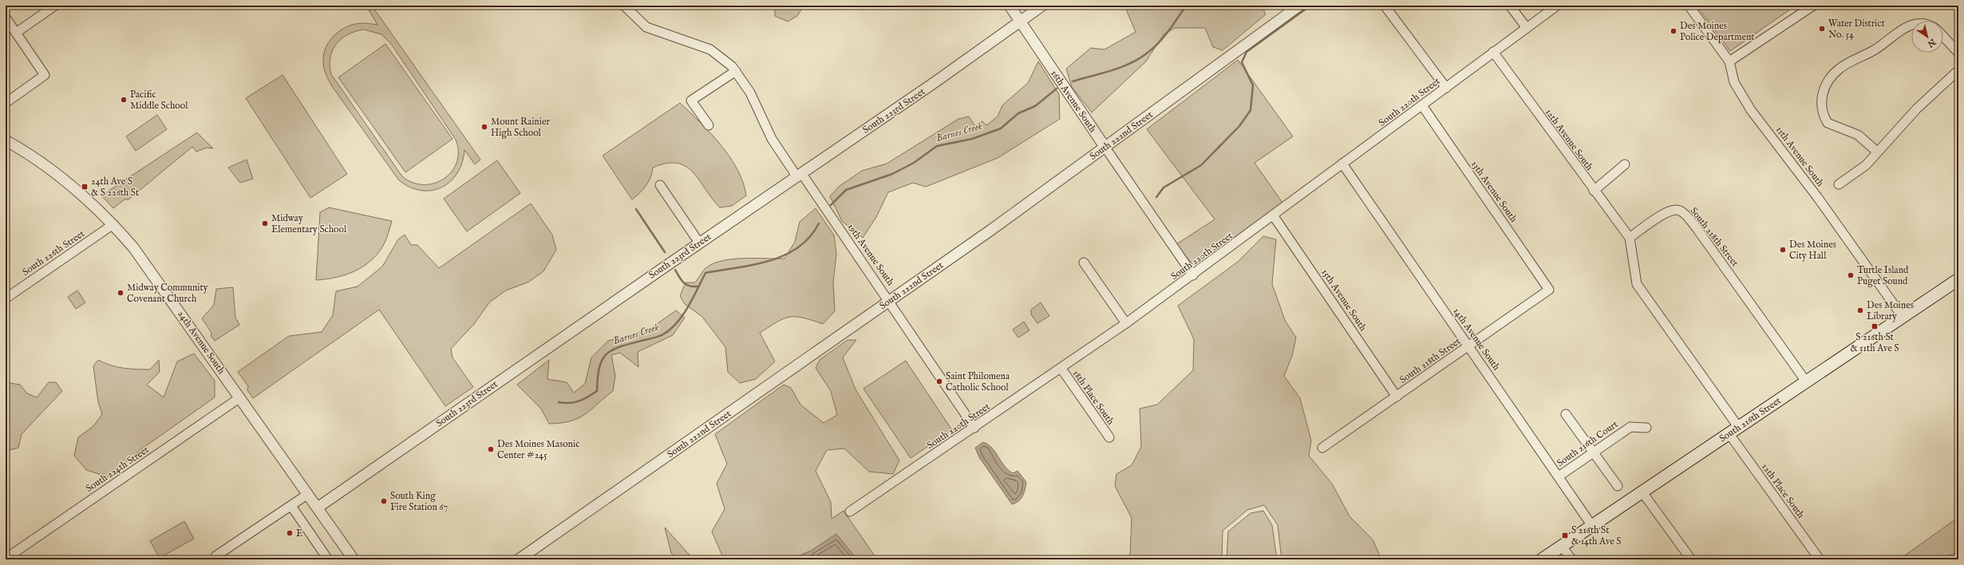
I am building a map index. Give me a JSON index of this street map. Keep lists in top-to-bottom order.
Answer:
{
  "streets": {
    "main road": ["South 216th Street"],
    "street": [
      "16th Avenue South",
      "South 220th Street",
      "South 223rd Street",
      "South 222nd Street",
      "12th Avenue South",
      "11th Avenue South",
      "13th Avenue South",
      "South 218th Street",
      "South 226th Street",
      "19th Avenue South",
      "15th Avenue South",
      "14th Avenue South",
      "24th Avenue South",
      "18th Place South",
      "South 216th Court",
      "South 224th Street",
      "12th Place South"
    ]
  },
  "crossings": [
    ["16th Avenue South", "South 220th Street"],
    ["16th Avenue South", "South 223rd Street"],
    ["16th Avenue South", "South 222nd Street"],
    ["South 220th Street", "12th Avenue South"],
    ["South 220th Street", "13th Avenue South"],
    ["South 220th Street", "19th Avenue South"],
    ["South 220th Street", "15th Avenue South"],
    ["South 220th Street", "14th Avenue South"],
    ["South 220th Street", "18th Place South"],
    ["South 223rd Street", "19th Avenue South"],
    ["South 223rd Street", "24th Avenue South"],
    ["South 222nd Street", "19th Avenue South"],
    ["12th Avenue South", "South 218th Street"],
    ["11th Avenue South", "South 216th Street"],
    ["13th Avenue South", "South 218th Street"],
    ["South 218th Street", "15th Avenue South"],
    ["South 218th Street", "14th Avenue South"],
    ["South 218th Street", "South 216th Street"],
    ["South 226th Street", "24th Avenue South"],
    ["14th Avenue South", "South 216th Street"],
    ["14th Avenue South", "South 216th Court"],
    ["24th Avenue South", "South 224th Street"],
    ["South 216th Street", "12th Place South"]
  ],
  "water": ["Barnes Creek"],
  "places": {
    "other": [
      "Water District No. 54",
      "Des Moines Police Department",
      "Pacific Middle School",
      "Mount Rainier High School",
      "Midway Elementary School",
      "Des Moines City Hall",
      "Turtle Island Puget Sound",
      "Midway Community Covenant Church",
      "Des Moines Library",
      "Saint Philomena Catholic School",
      "Des Moines Masonic Center #245",
      "South King Fire Station 67",
      "E"
    ],
    "transit": ["24th Ave S & S 226th St", "S 216th St & 11th Ave S", "S 216th St & 14th Ave S"]
  },
  "north": "bottom right"
}
